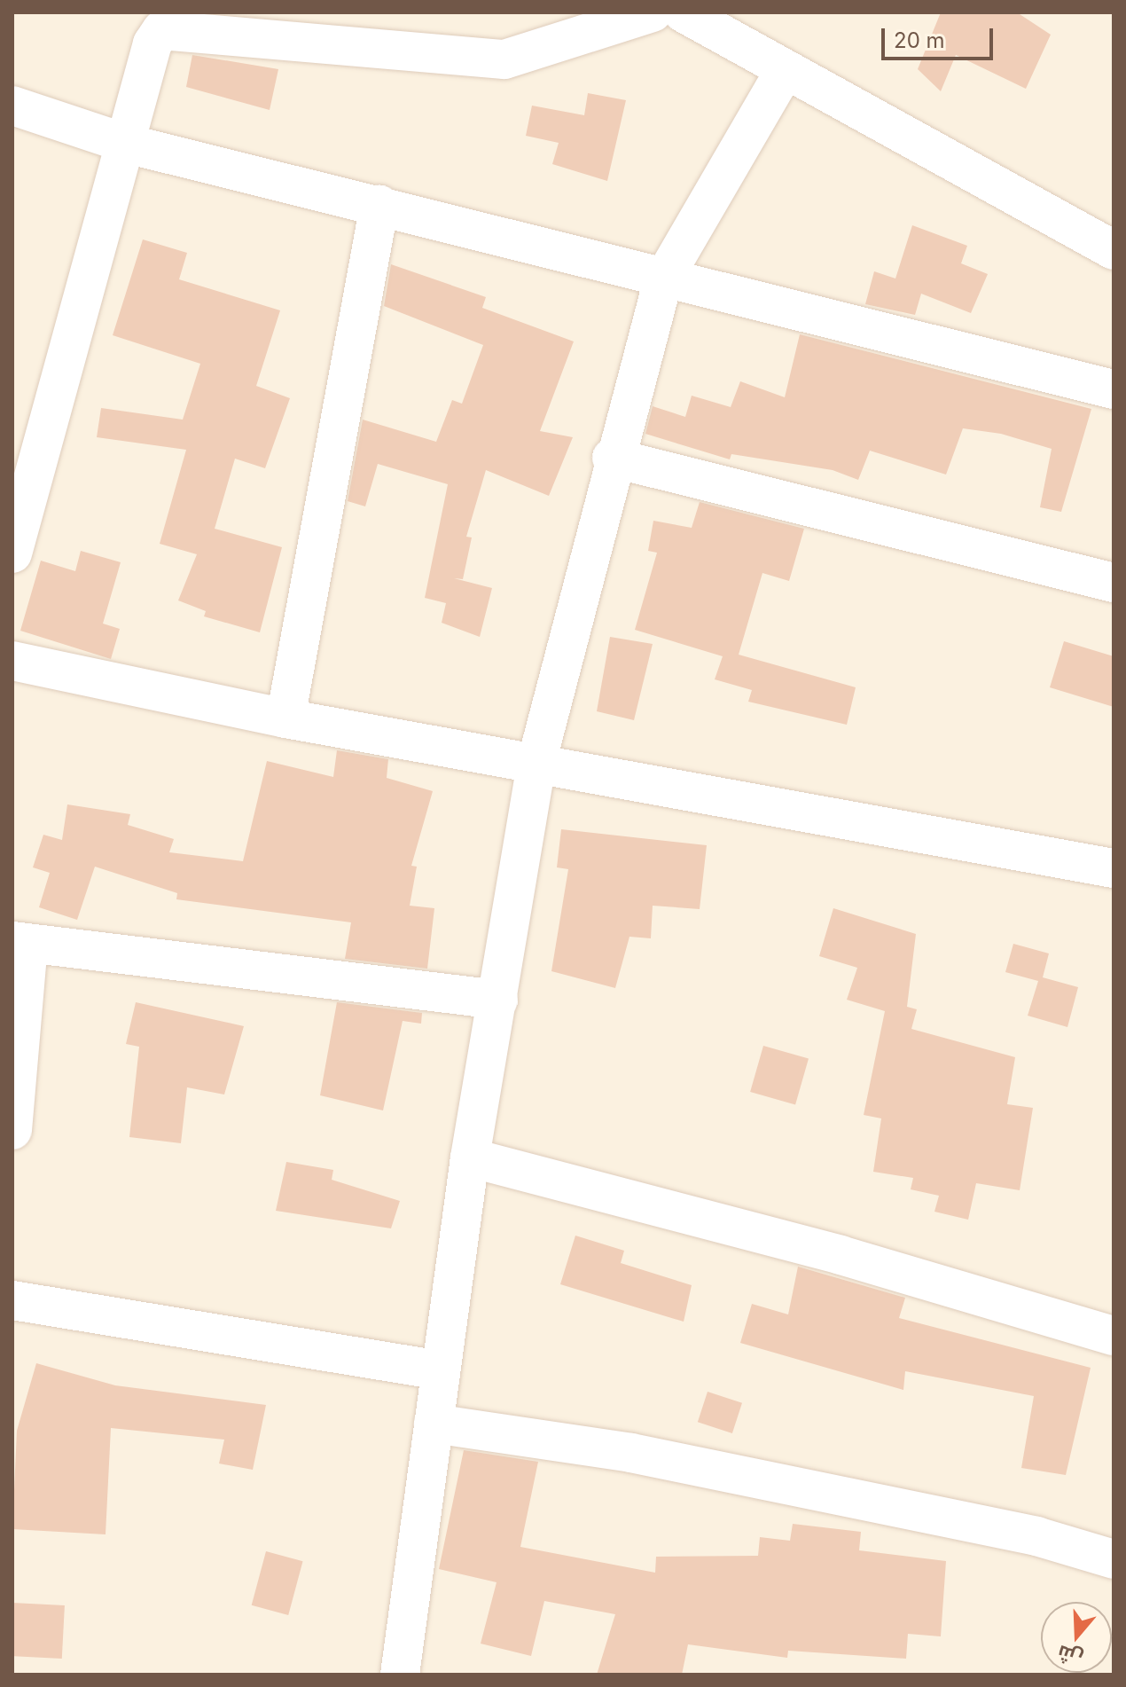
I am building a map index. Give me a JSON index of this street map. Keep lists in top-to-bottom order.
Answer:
{
  "scale_bar": "20 m",
  "north": "bottom"
}
